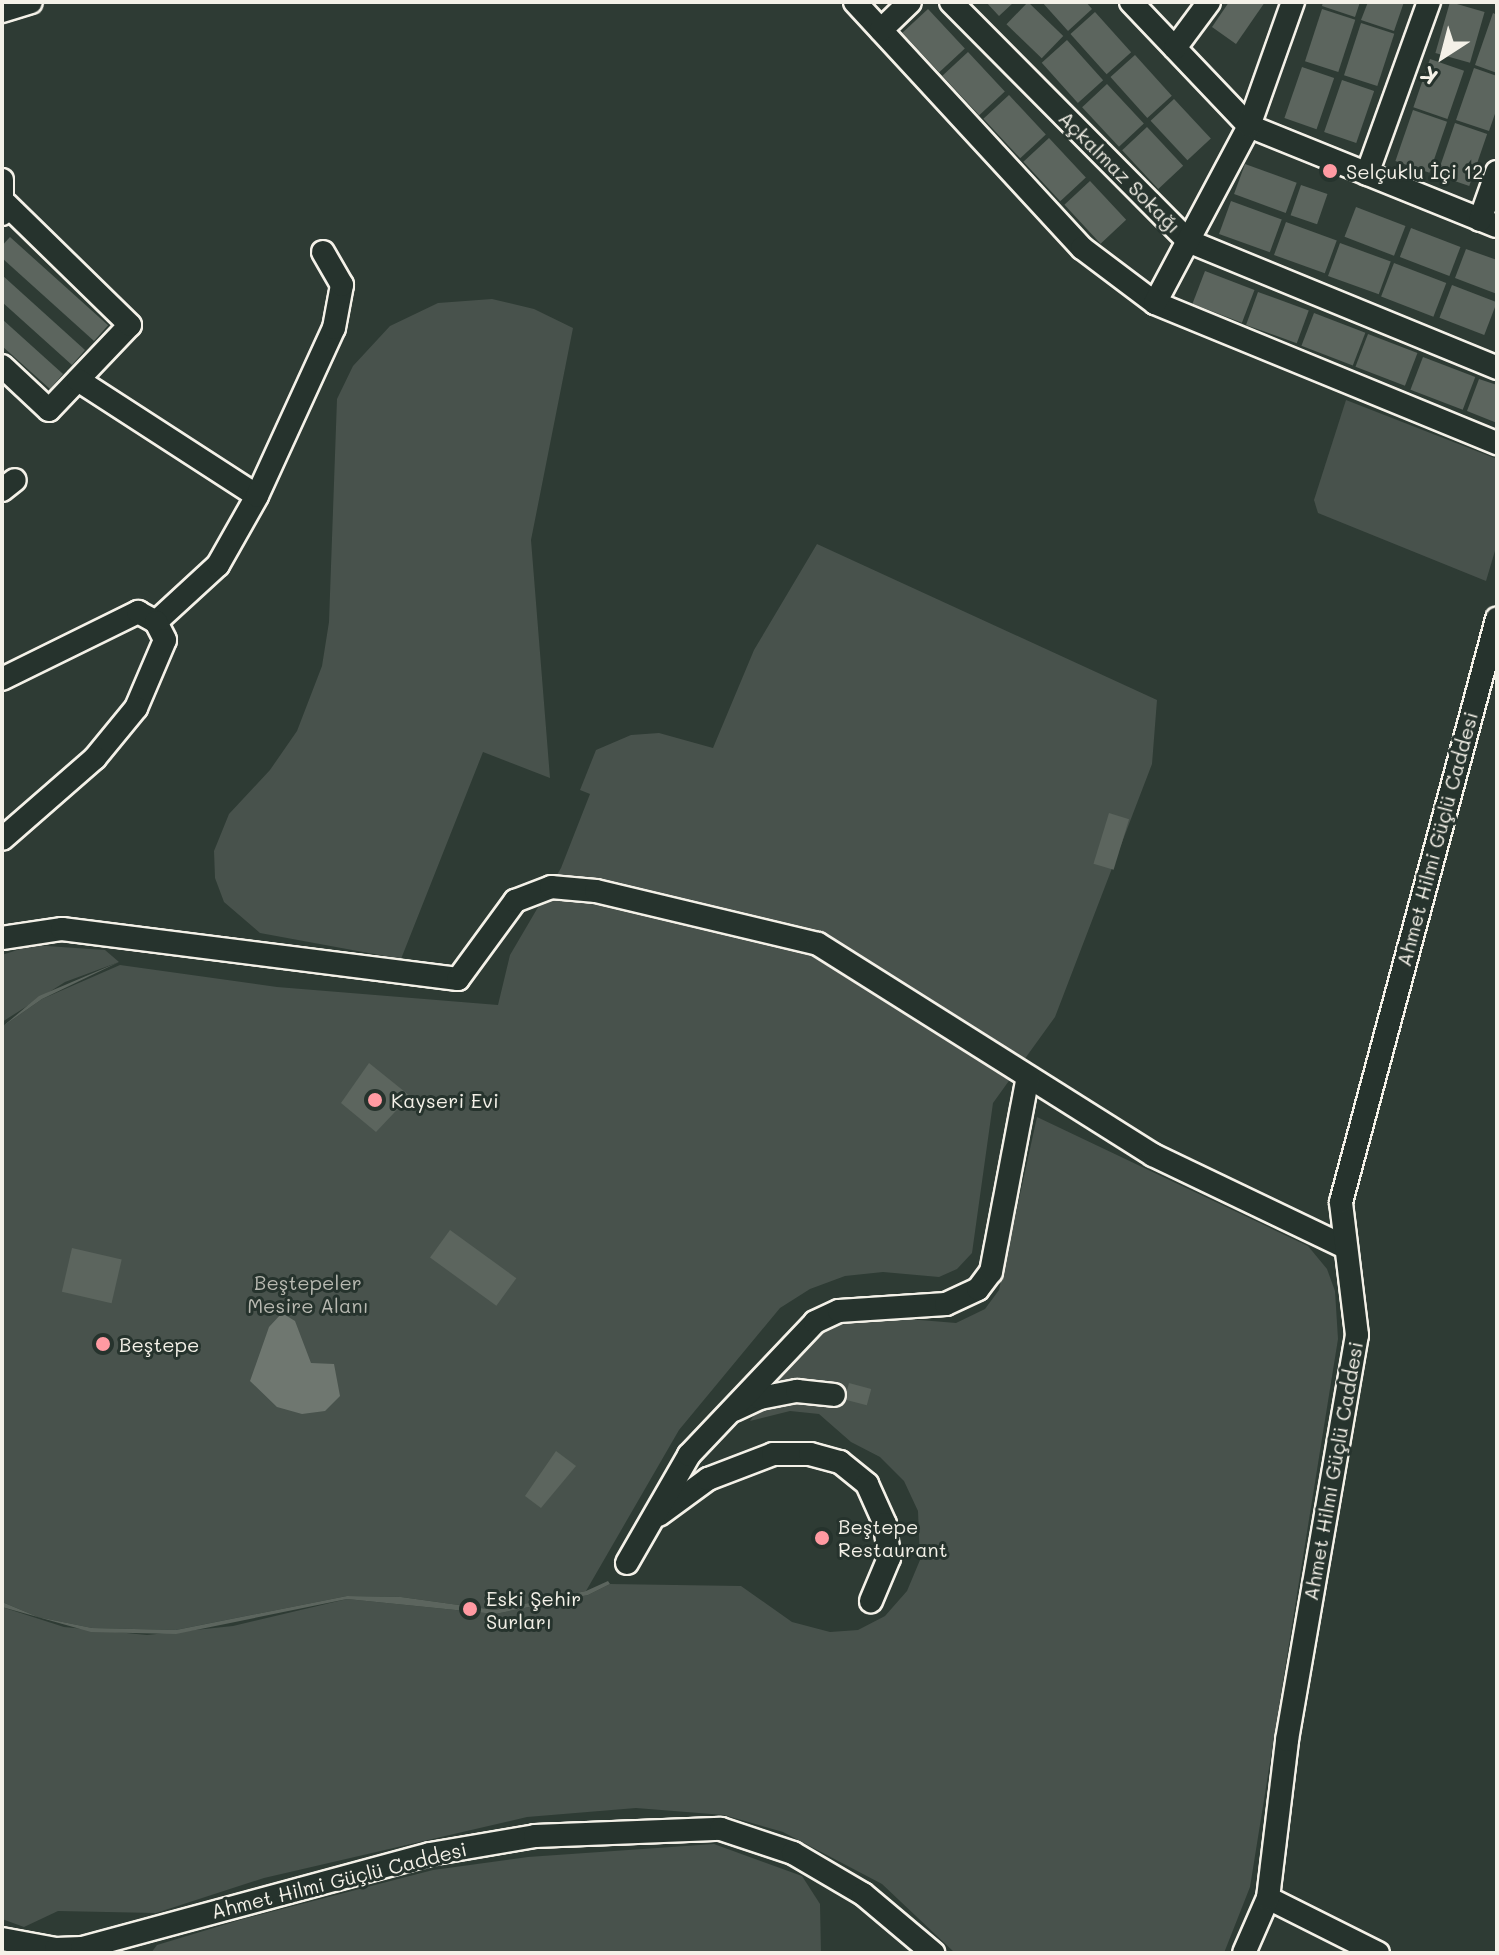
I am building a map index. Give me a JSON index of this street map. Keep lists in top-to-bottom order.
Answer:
{
  "streets": {
    "street": ["Açkalmaz Sokağı", "Ahmet Hilmi Güçlü Caddesi"]
  },
  "parks": ["Beştepeler Mesire Alanı"],
  "places": [
    "Selçuklu İçi 12",
    "Kayseri Evi",
    "Beştepe",
    "Beştepe Restaurant",
    "Eski Şehir Surları"
  ],
  "north": "bottom left"
}
